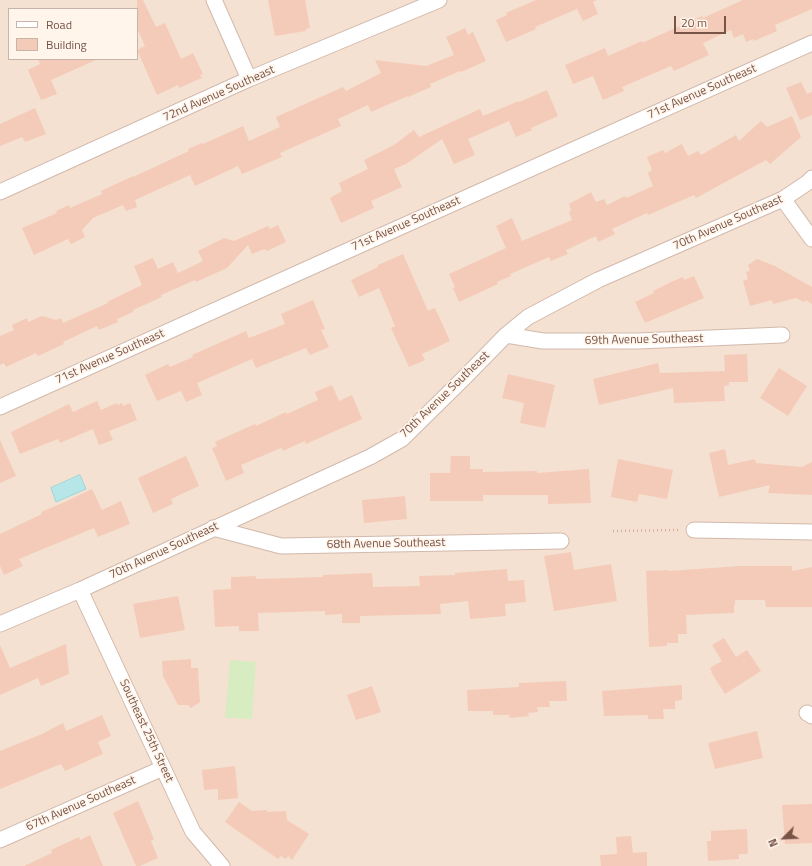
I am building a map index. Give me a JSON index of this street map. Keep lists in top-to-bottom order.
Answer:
{
  "streets": {
    "street": [
      "71st Avenue Southeast",
      "72nd Avenue Southeast",
      "70th Avenue Southeast",
      "69th Avenue Southeast",
      "68th Avenue Southeast",
      "Southeast 25th Street",
      "67th Avenue Southeast"
    ]
  },
  "crossings": [
    ["70th Avenue Southeast", "69th Avenue Southeast"],
    ["70th Avenue Southeast", "68th Avenue Southeast"],
    ["70th Avenue Southeast", "Southeast 25th Street"],
    ["Southeast 25th Street", "67th Avenue Southeast"]
  ],
  "legend": ["Road", "Building"],
  "scale_bar": "20 m",
  "north": "bottom left"
}
